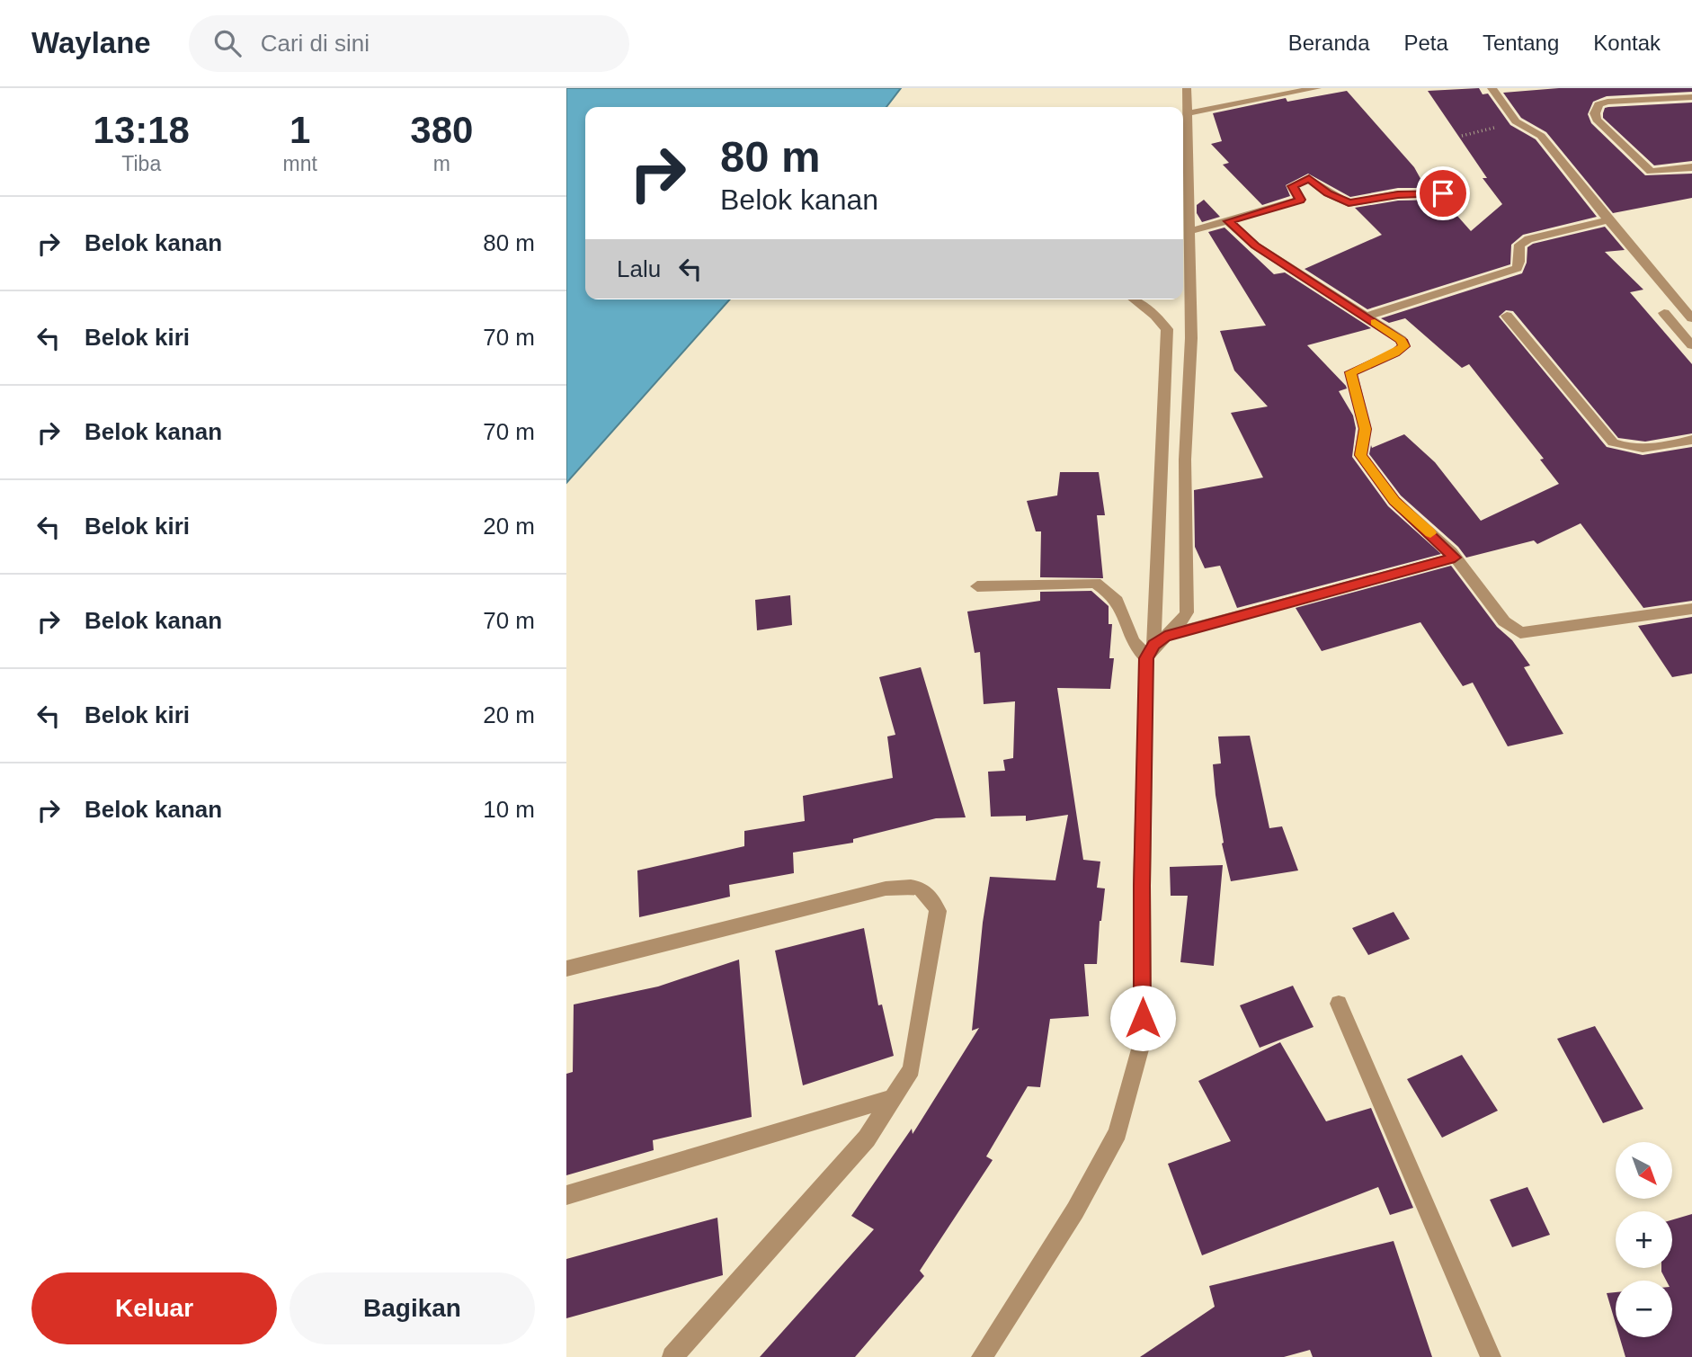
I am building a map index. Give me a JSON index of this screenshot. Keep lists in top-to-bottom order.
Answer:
{
  "north": "bottom right",
  "page": {
    "header": "Waylane",
    "search": "Cari di sini",
    "nav": [
      "Beranda",
      "Peta",
      "Tentang",
      "Kontak"
    ],
    "eta": [
      "13:18",
      "Tiba",
      "1",
      "mnt",
      "380",
      "m"
    ],
    "turn": ["80 m", "Belok kanan"],
    "list": [
      {
        "name": "Belok kanan",
        "value": "80 m"
      },
      {
        "name": "Belok kiri",
        "value": "70 m"
      },
      {
        "name": "Belok kanan",
        "value": "70 m"
      },
      {
        "name": "Belok kiri",
        "value": "20 m"
      },
      {
        "name": "Belok kanan",
        "value": "70 m"
      },
      {
        "name": "Belok kiri",
        "value": "20 m"
      },
      {
        "name": "Belok kanan",
        "value": "10 m"
      }
    ],
    "then": "Lalu",
    "map_buttons": ["+", "−"],
    "buttons": ["Keluar", "Bagikan"]
  }
}
